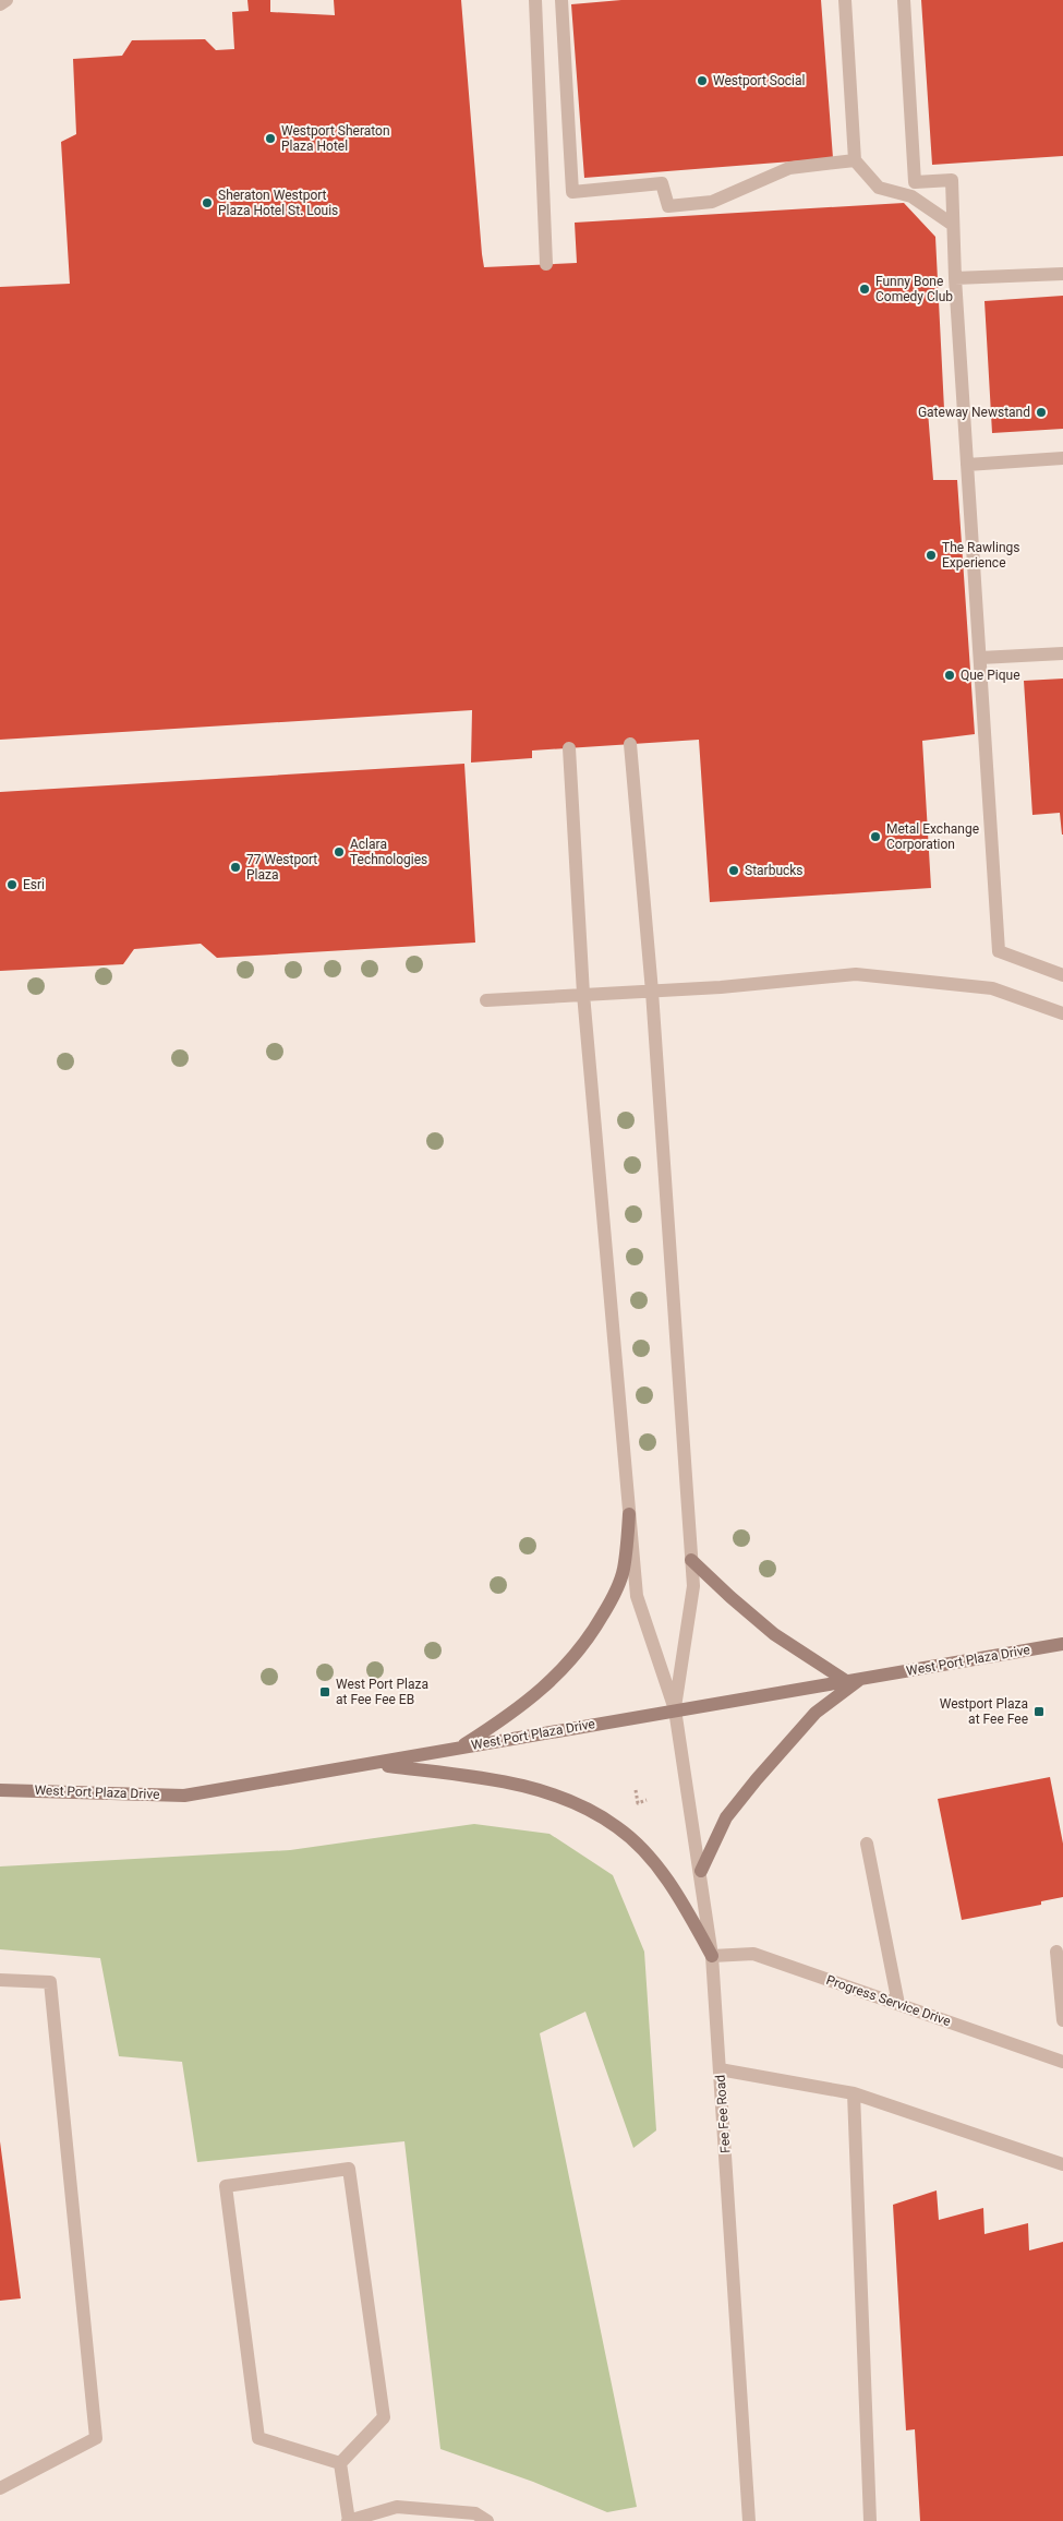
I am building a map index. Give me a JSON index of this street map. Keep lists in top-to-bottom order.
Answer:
{
  "streets": {
    "main road": ["West Port Plaza Drive"],
    "street": ["Progress Service Drive", "Fee Fee Road"]
  },
  "crossings": [
    ["West Port Plaza Drive", "Fee Fee Road"],
    ["Progress Service Drive", "Fee Fee Road"]
  ],
  "places": {
    "other": [
      "Westport Social",
      "Westport Sheraton Plaza Hotel",
      "Sheraton Westport Plaza Hotel St. Louis",
      "Funny Bone Comedy Club",
      "Gateway Newstand",
      "The Rawlings Experience",
      "Que Pique",
      "Metal Exchange Corporation",
      "Aclara Technologies",
      "77 Westport Plaza",
      "Starbucks",
      "Esri"
    ],
    "transit": ["West Port Plaza at Fee Fee EB", "Westport Plaza at Fee Fee"]
  }
}
